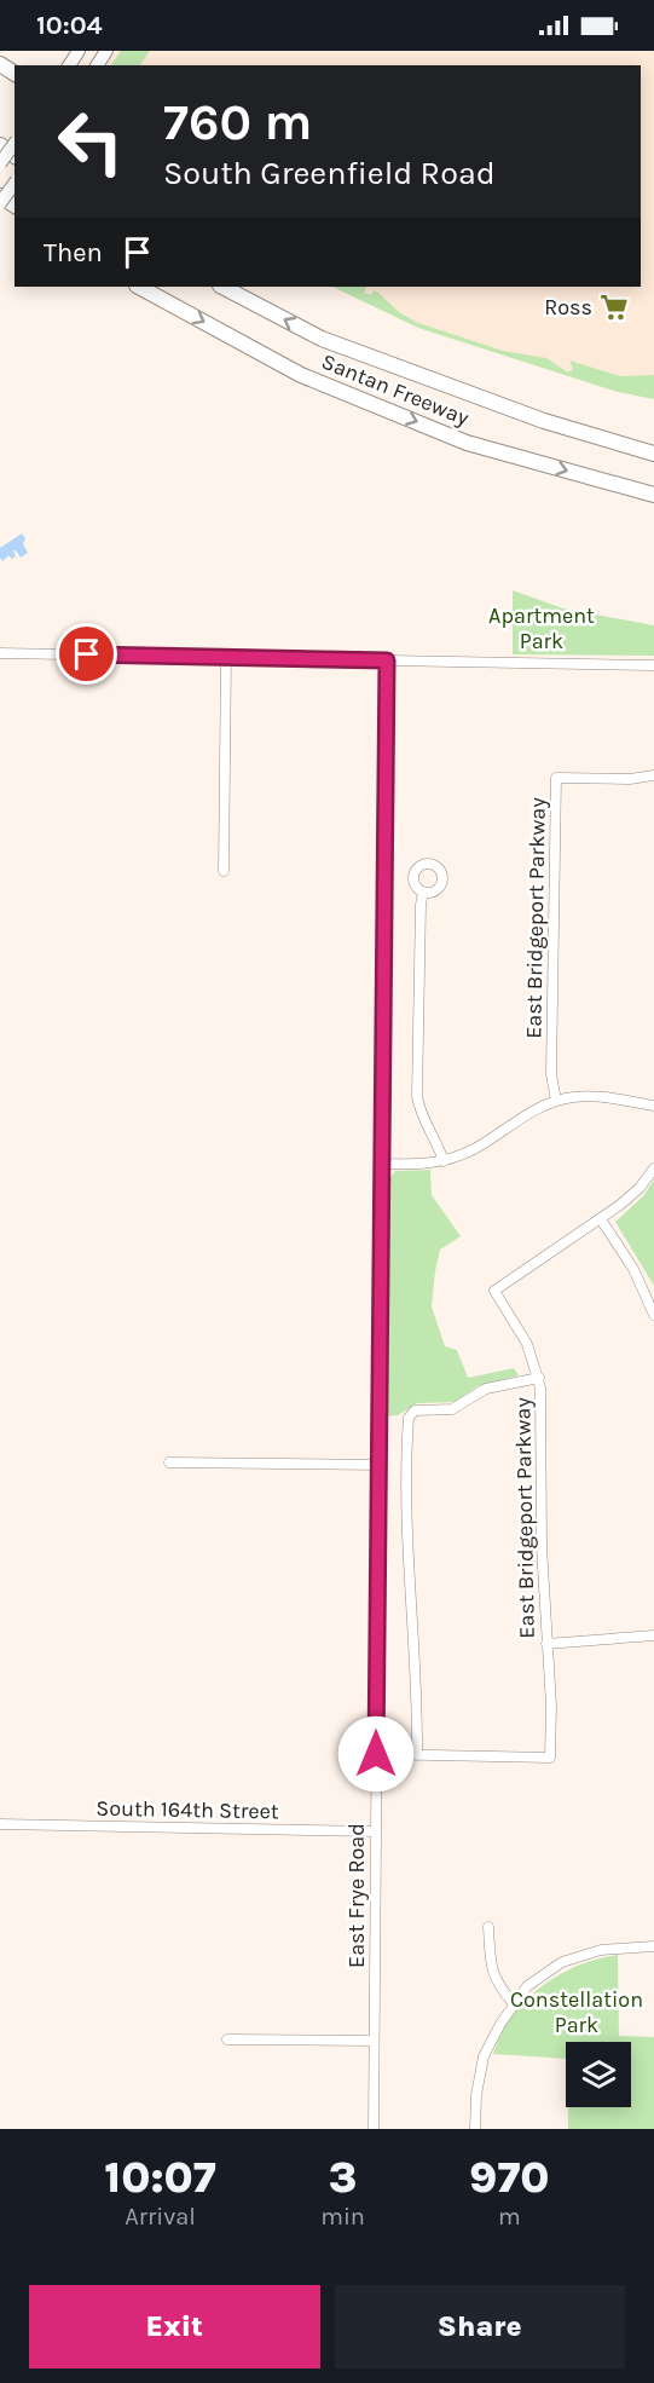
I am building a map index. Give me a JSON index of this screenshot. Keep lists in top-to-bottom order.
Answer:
{
  "streets": {
    "highway": ["Santan Freeway"],
    "street": ["East Bridgeport Parkway", "South 164th Street", "East Frye Road"]
  },
  "crossings": [
    ["South 164th Street", "East Frye Road"]
  ],
  "parks": ["Apartment Park", "Constellation Park"],
  "places": {
    "supermarket": ["Ross"]
  },
  "page": {
    "status": "10:04",
    "turn": ["760 m", "South Greenfield Road"],
    "then": "Then",
    "eta": [
      "10:07",
      "Arrival",
      "3",
      "min",
      "970",
      "m"
    ],
    "buttons": ["Exit", "Share"]
  }
}
